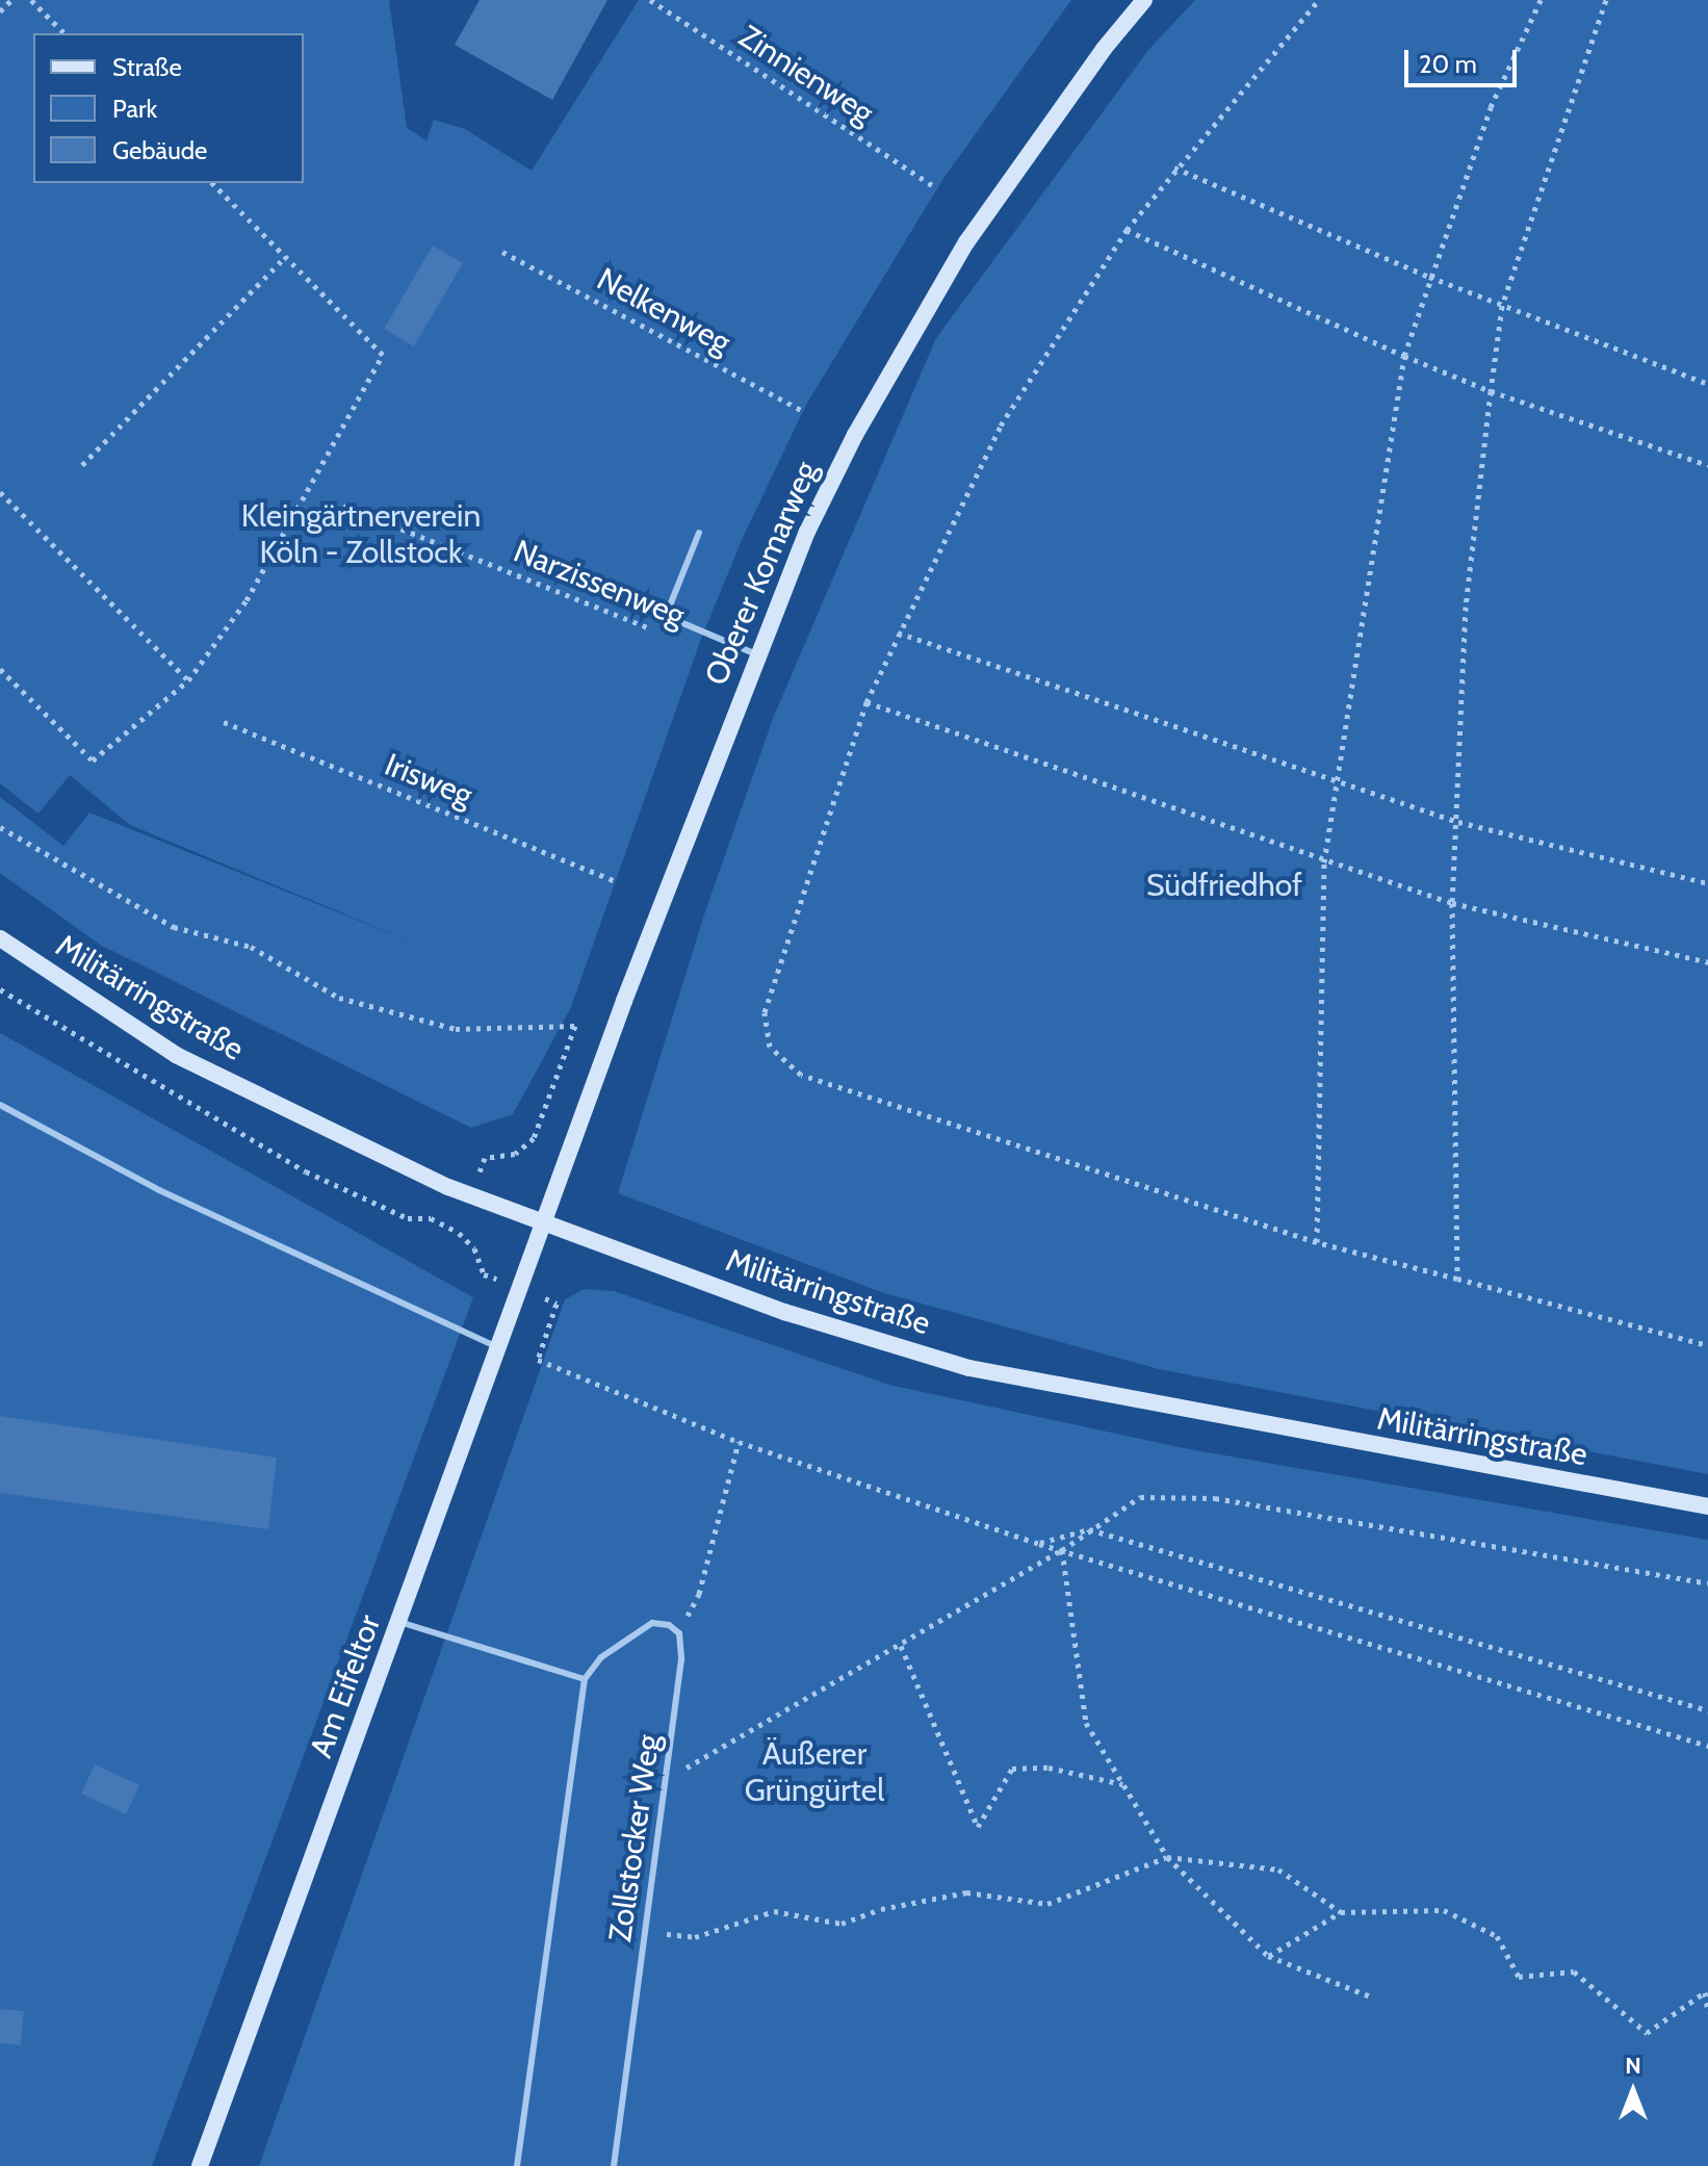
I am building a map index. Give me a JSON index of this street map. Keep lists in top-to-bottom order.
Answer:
{
  "streets": {
    "main road": ["Oberer Komarweg", "Militärringstraße", "Am Eifeltor"],
    "lane": ["Zollstocker Weg"],
    "path": [
      "Zinnienweg",
      "Nelkenweg",
      "Narzissenweg",
      "Irisweg"
    ]
  },
  "crossings": [
    ["Oberer Komarweg", "Militärringstraße"],
    ["Oberer Komarweg", "Am Eifeltor"],
    ["Militärringstraße", "Am Eifeltor"]
  ],
  "parks": ["Kleingärtnerverein Köln - Zollstock", "Südfriedhof", "Äußerer Grüngürtel"],
  "legend": ["Straße", "Park", "Gebäude"],
  "scale_bar": "20 m",
  "north": "top"
}
